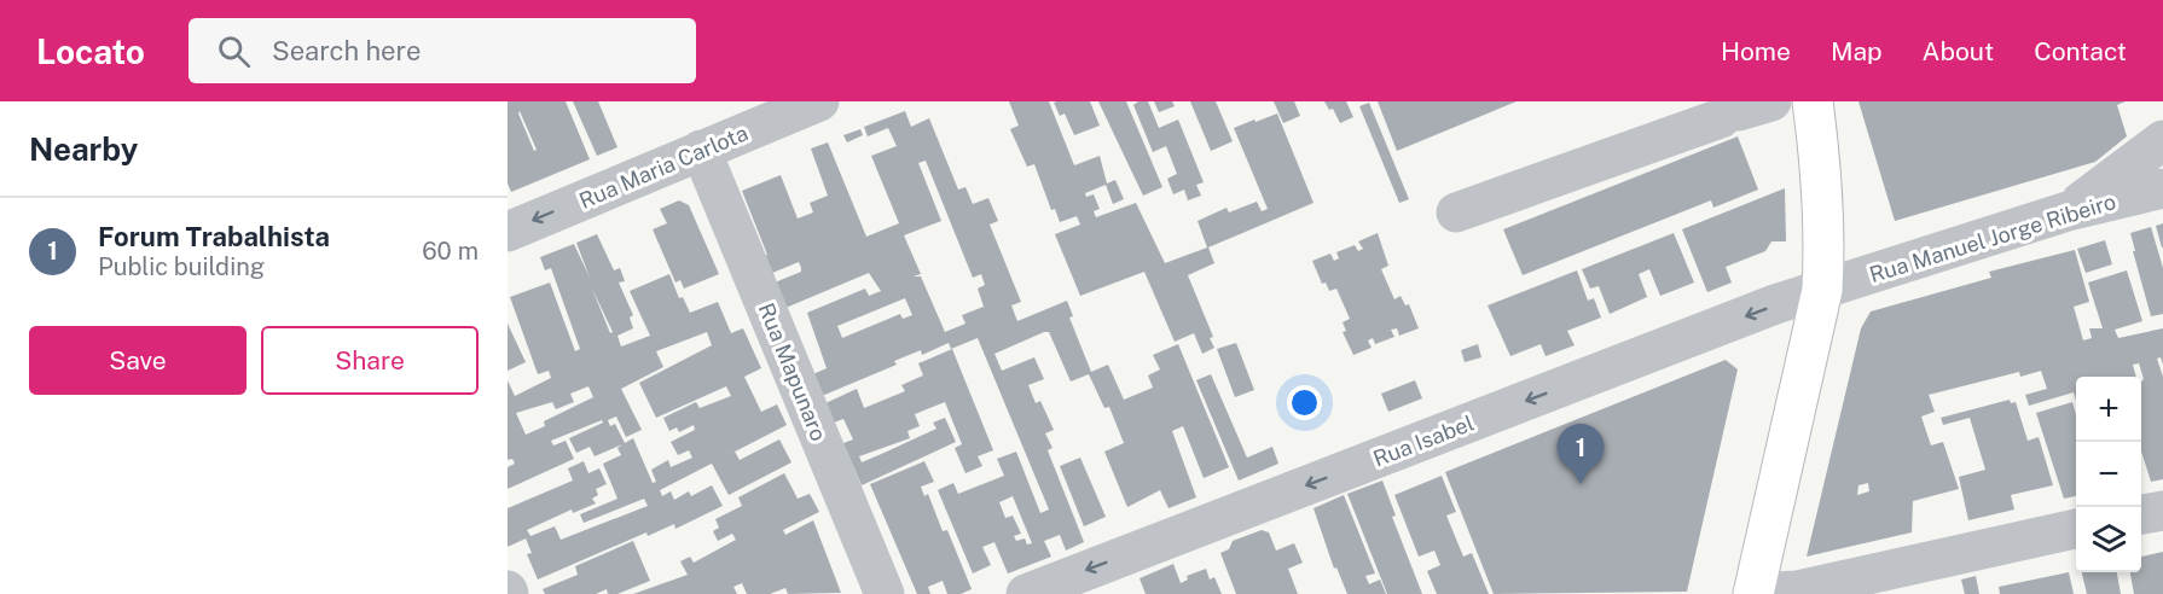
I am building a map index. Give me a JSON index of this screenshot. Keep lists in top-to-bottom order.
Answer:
{
  "streets": {
    "street": [
      "Rua Maria Carlota",
      "Rua Manuel Jorge Ribeiro",
      "Rua Mapunaro",
      "Rua Isabel"
    ]
  },
  "crossings": [
    ["Rua Maria Carlota", "Rua Mapunaro"],
    ["Rua Manuel Jorge Ribeiro", "Rua Isabel"]
  ],
  "one_way": ["Rua Maria Carlota"],
  "page": {
    "header": "Locato",
    "search": "Search here",
    "nav": [
      "Home",
      "Map",
      "About",
      "Contact"
    ],
    "heading": "Nearby",
    "list": [
      {
        "mark": "1",
        "name": "Forum Trabalhista",
        "note": "Public building",
        "value": "60 m"
      }
    ],
    "buttons": ["Save", "Share"],
    "map_buttons": ["+", "−"],
    "pins": "1"
  }
}
